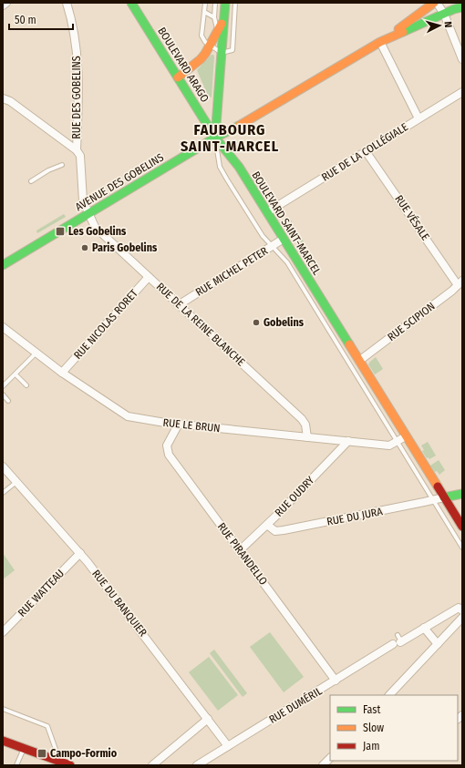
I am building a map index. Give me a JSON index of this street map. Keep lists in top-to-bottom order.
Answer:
{
  "streets": {
    "main road": ["BOULEVARD ARAGO", "AVENUE DES GOBELINS", "BOULEVARD SAINT-MARCEL"],
    "street": [
      "RUE DES GOBELINS",
      "RUE DE LA COLLÉGIALE",
      "RUE VÉSALE",
      "RUE MICHEL PETER",
      "RUE SCIPION",
      "RUE NICOLAS RORET",
      "RUE DE LA REINE BLANCHE",
      "RUE LE BRUN",
      "RUE OUDRY",
      "RUE DU JURA",
      "RUE PIRANDELLO",
      "RUE WATTEAU",
      "RUE DU BANQUIER",
      "RUE DUMÉRIL"
    ]
  },
  "crossings": [
    ["BOULEVARD ARAGO", "AVENUE DES GOBELINS"],
    ["BOULEVARD ARAGO", "BOULEVARD SAINT-MARCEL"],
    ["RUE DES GOBELINS", "AVENUE DES GOBELINS"],
    ["RUE DES GOBELINS", "RUE DE LA REINE BLANCHE"],
    ["RUE DE LA COLLÉGIALE", "RUE VÉSALE"],
    ["RUE DE LA COLLÉGIALE", "BOULEVARD SAINT-MARCEL"],
    ["AVENUE DES GOBELINS", "BOULEVARD SAINT-MARCEL"],
    ["AVENUE DES GOBELINS", "RUE DE LA REINE BLANCHE"],
    ["RUE VÉSALE", "RUE SCIPION"],
    ["BOULEVARD SAINT-MARCEL", "RUE MICHEL PETER"],
    ["BOULEVARD SAINT-MARCEL", "RUE SCIPION"],
    ["BOULEVARD SAINT-MARCEL", "RUE LE BRUN"],
    ["BOULEVARD SAINT-MARCEL", "RUE DU JURA"],
    ["RUE MICHEL PETER", "RUE DE LA REINE BLANCHE"],
    ["RUE NICOLAS RORET", "RUE DE LA REINE BLANCHE"],
    ["RUE NICOLAS RORET", "RUE LE BRUN"],
    ["RUE DE LA REINE BLANCHE", "RUE LE BRUN"],
    ["RUE LE BRUN", "RUE OUDRY"],
    ["RUE LE BRUN", "RUE PIRANDELLO"],
    ["RUE OUDRY", "RUE DU JURA"],
    ["RUE OUDRY", "RUE PIRANDELLO"],
    ["RUE PIRANDELLO", "RUE DUMÉRIL"],
    ["RUE WATTEAU", "RUE DU BANQUIER"],
    ["RUE DU BANQUIER", "RUE DUMÉRIL"]
  ],
  "districts": ["FAUBOURG SAINT-MARCEL"],
  "places": {
    "transit": ["Les Gobelins", "Campo-Formio"],
    "other": ["Paris Gobelins", "Gobelins"]
  },
  "legend": ["Fast", "Slow", "Jam"],
  "scale_bar": "50 m",
  "north": "right"
}
